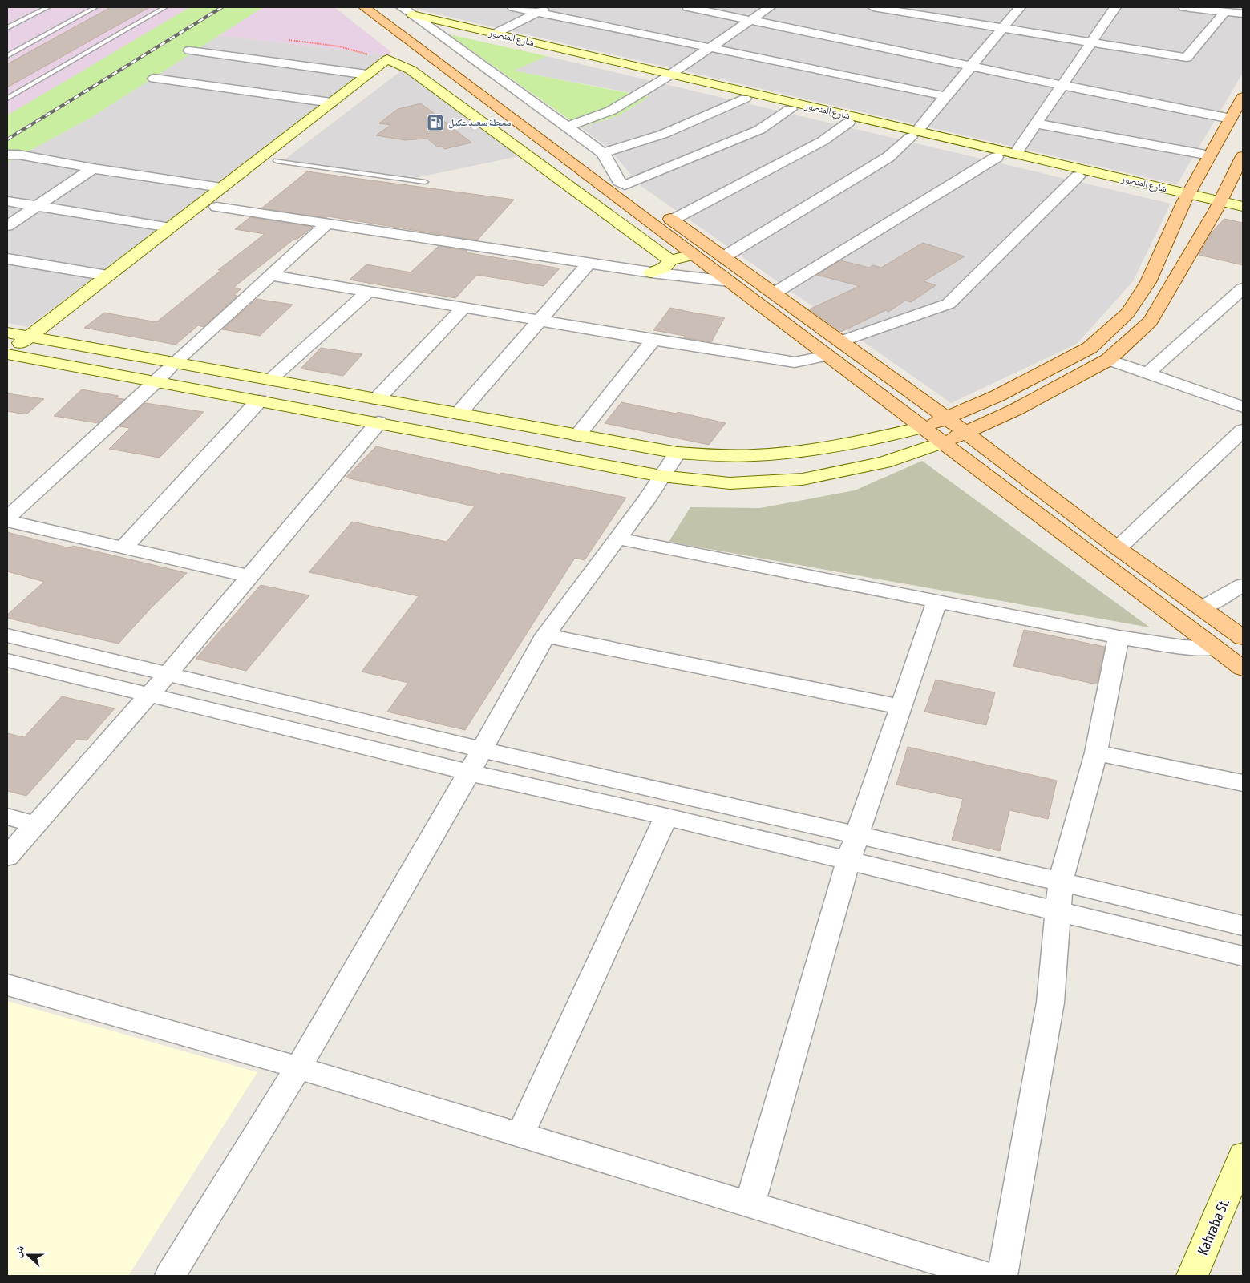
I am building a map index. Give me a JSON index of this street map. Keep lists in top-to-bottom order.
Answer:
{
  "streets": {
    "main road": ["شارع المنصور", "Kahraba St."]
  },
  "places": {
    "fuel station": ["محطة سعيد عكيل"]
  },
  "north": "left"
}
